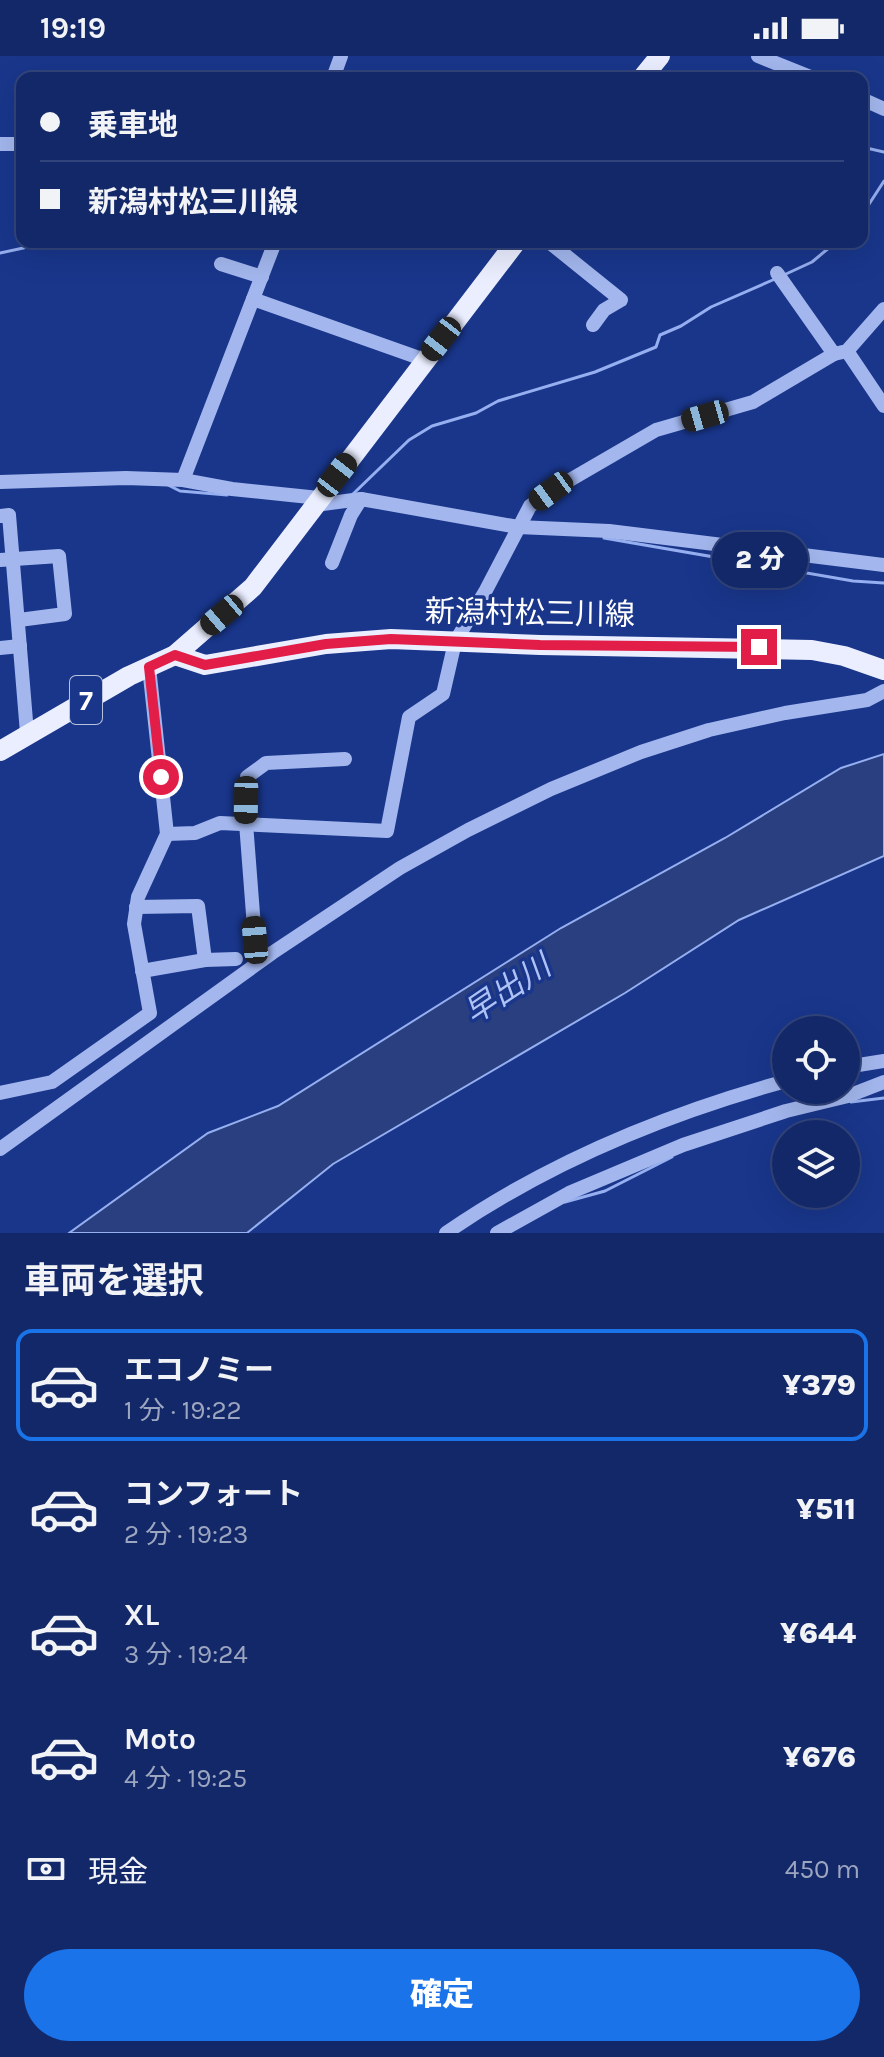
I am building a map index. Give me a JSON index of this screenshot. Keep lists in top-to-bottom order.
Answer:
{
  "streets": {
    "main road": ["新潟村松三川線", "7"]
  },
  "crossings": [
    ["新潟村松三川線", "7"]
  ],
  "water": ["早出川"],
  "page": {
    "status": "19:19",
    "banner": ["乗車地", "新潟村松三川線"],
    "bubble": "2 分",
    "heading": "車両を選択",
    "list": [
      {
        "name": "エコノミー",
        "note": "1 分 · 19:22",
        "value": "¥379"
      },
      {
        "name": "コンフォート",
        "note": "2 分 · 19:23",
        "value": "¥511"
      },
      {
        "name": "XL",
        "note": "3 分 · 19:24",
        "value": "¥644"
      },
      {
        "name": "Moto",
        "note": "4 分 · 19:25",
        "value": "¥676"
      }
    ],
    "pay": ["現金", "450 m"],
    "buttons": "確定"
  }
}
